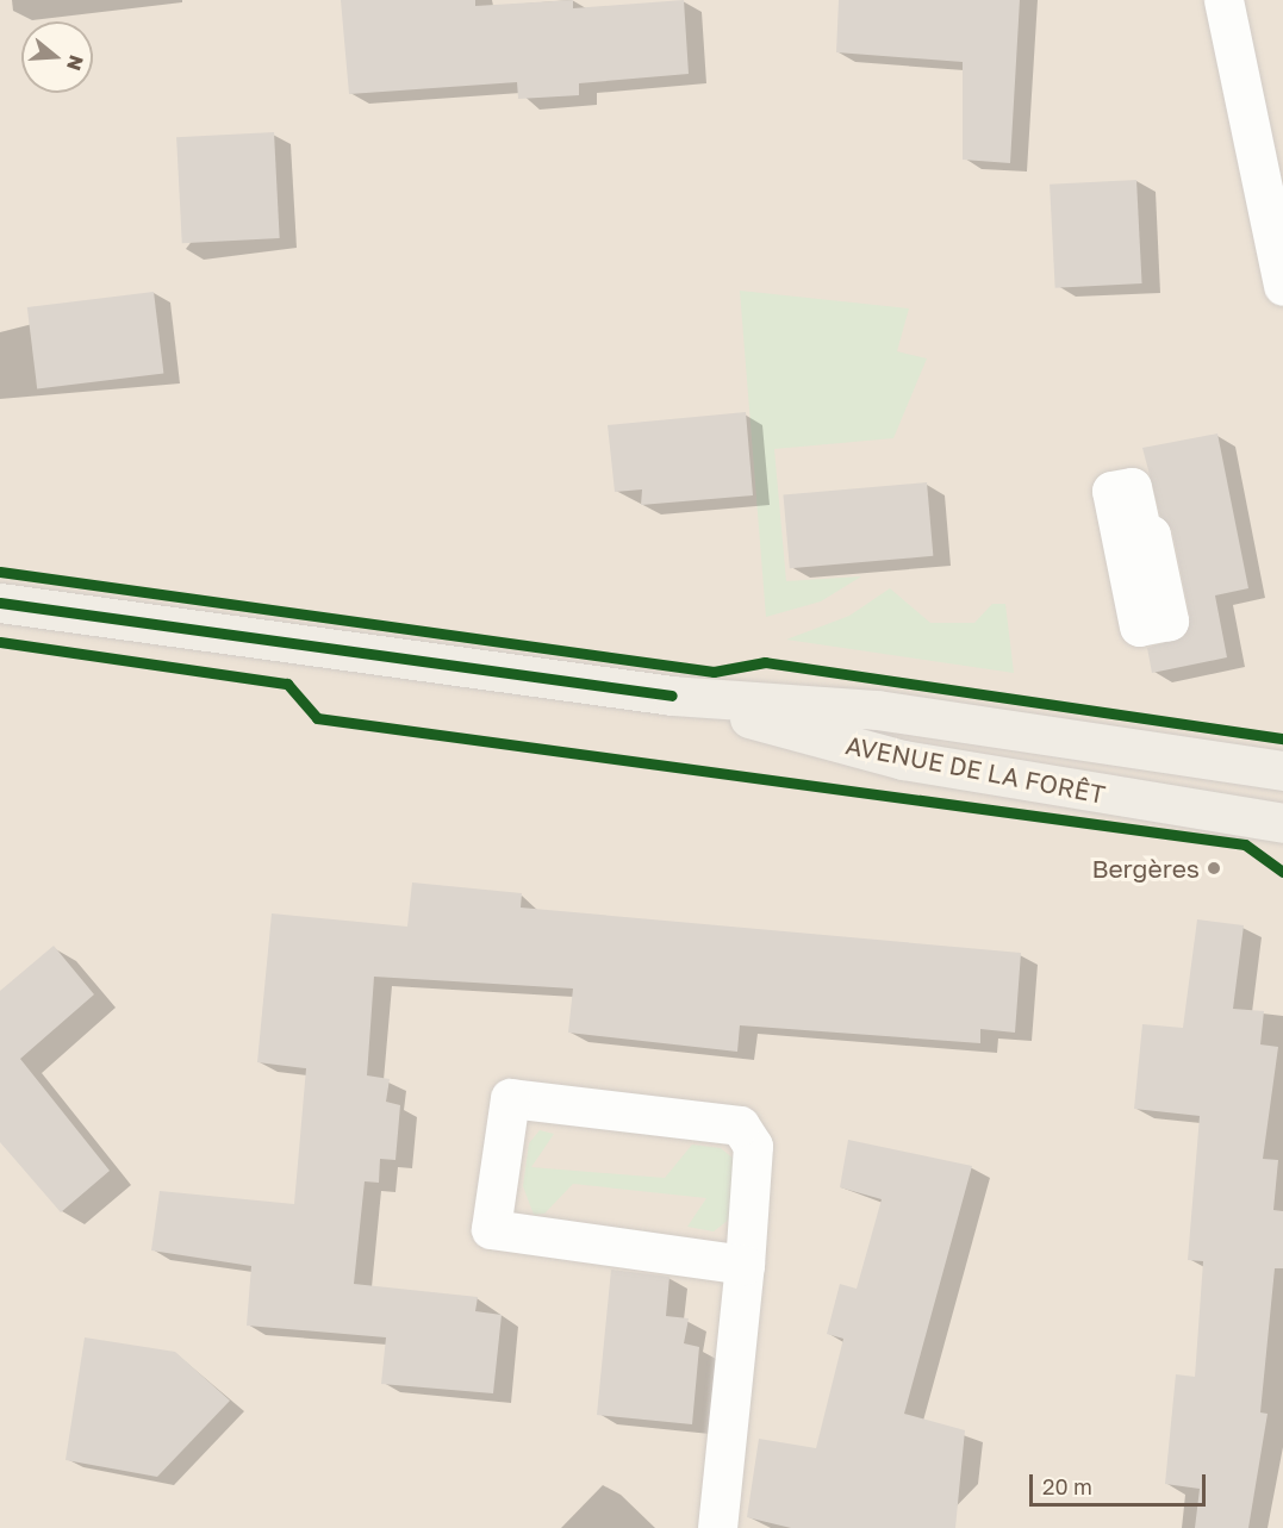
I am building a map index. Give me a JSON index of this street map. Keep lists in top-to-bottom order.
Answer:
{
  "streets": {
    "main road": ["AVENUE DE LA FORÊT"]
  },
  "places": ["Bergères"],
  "scale_bar": "20 m",
  "north": "right"
}
